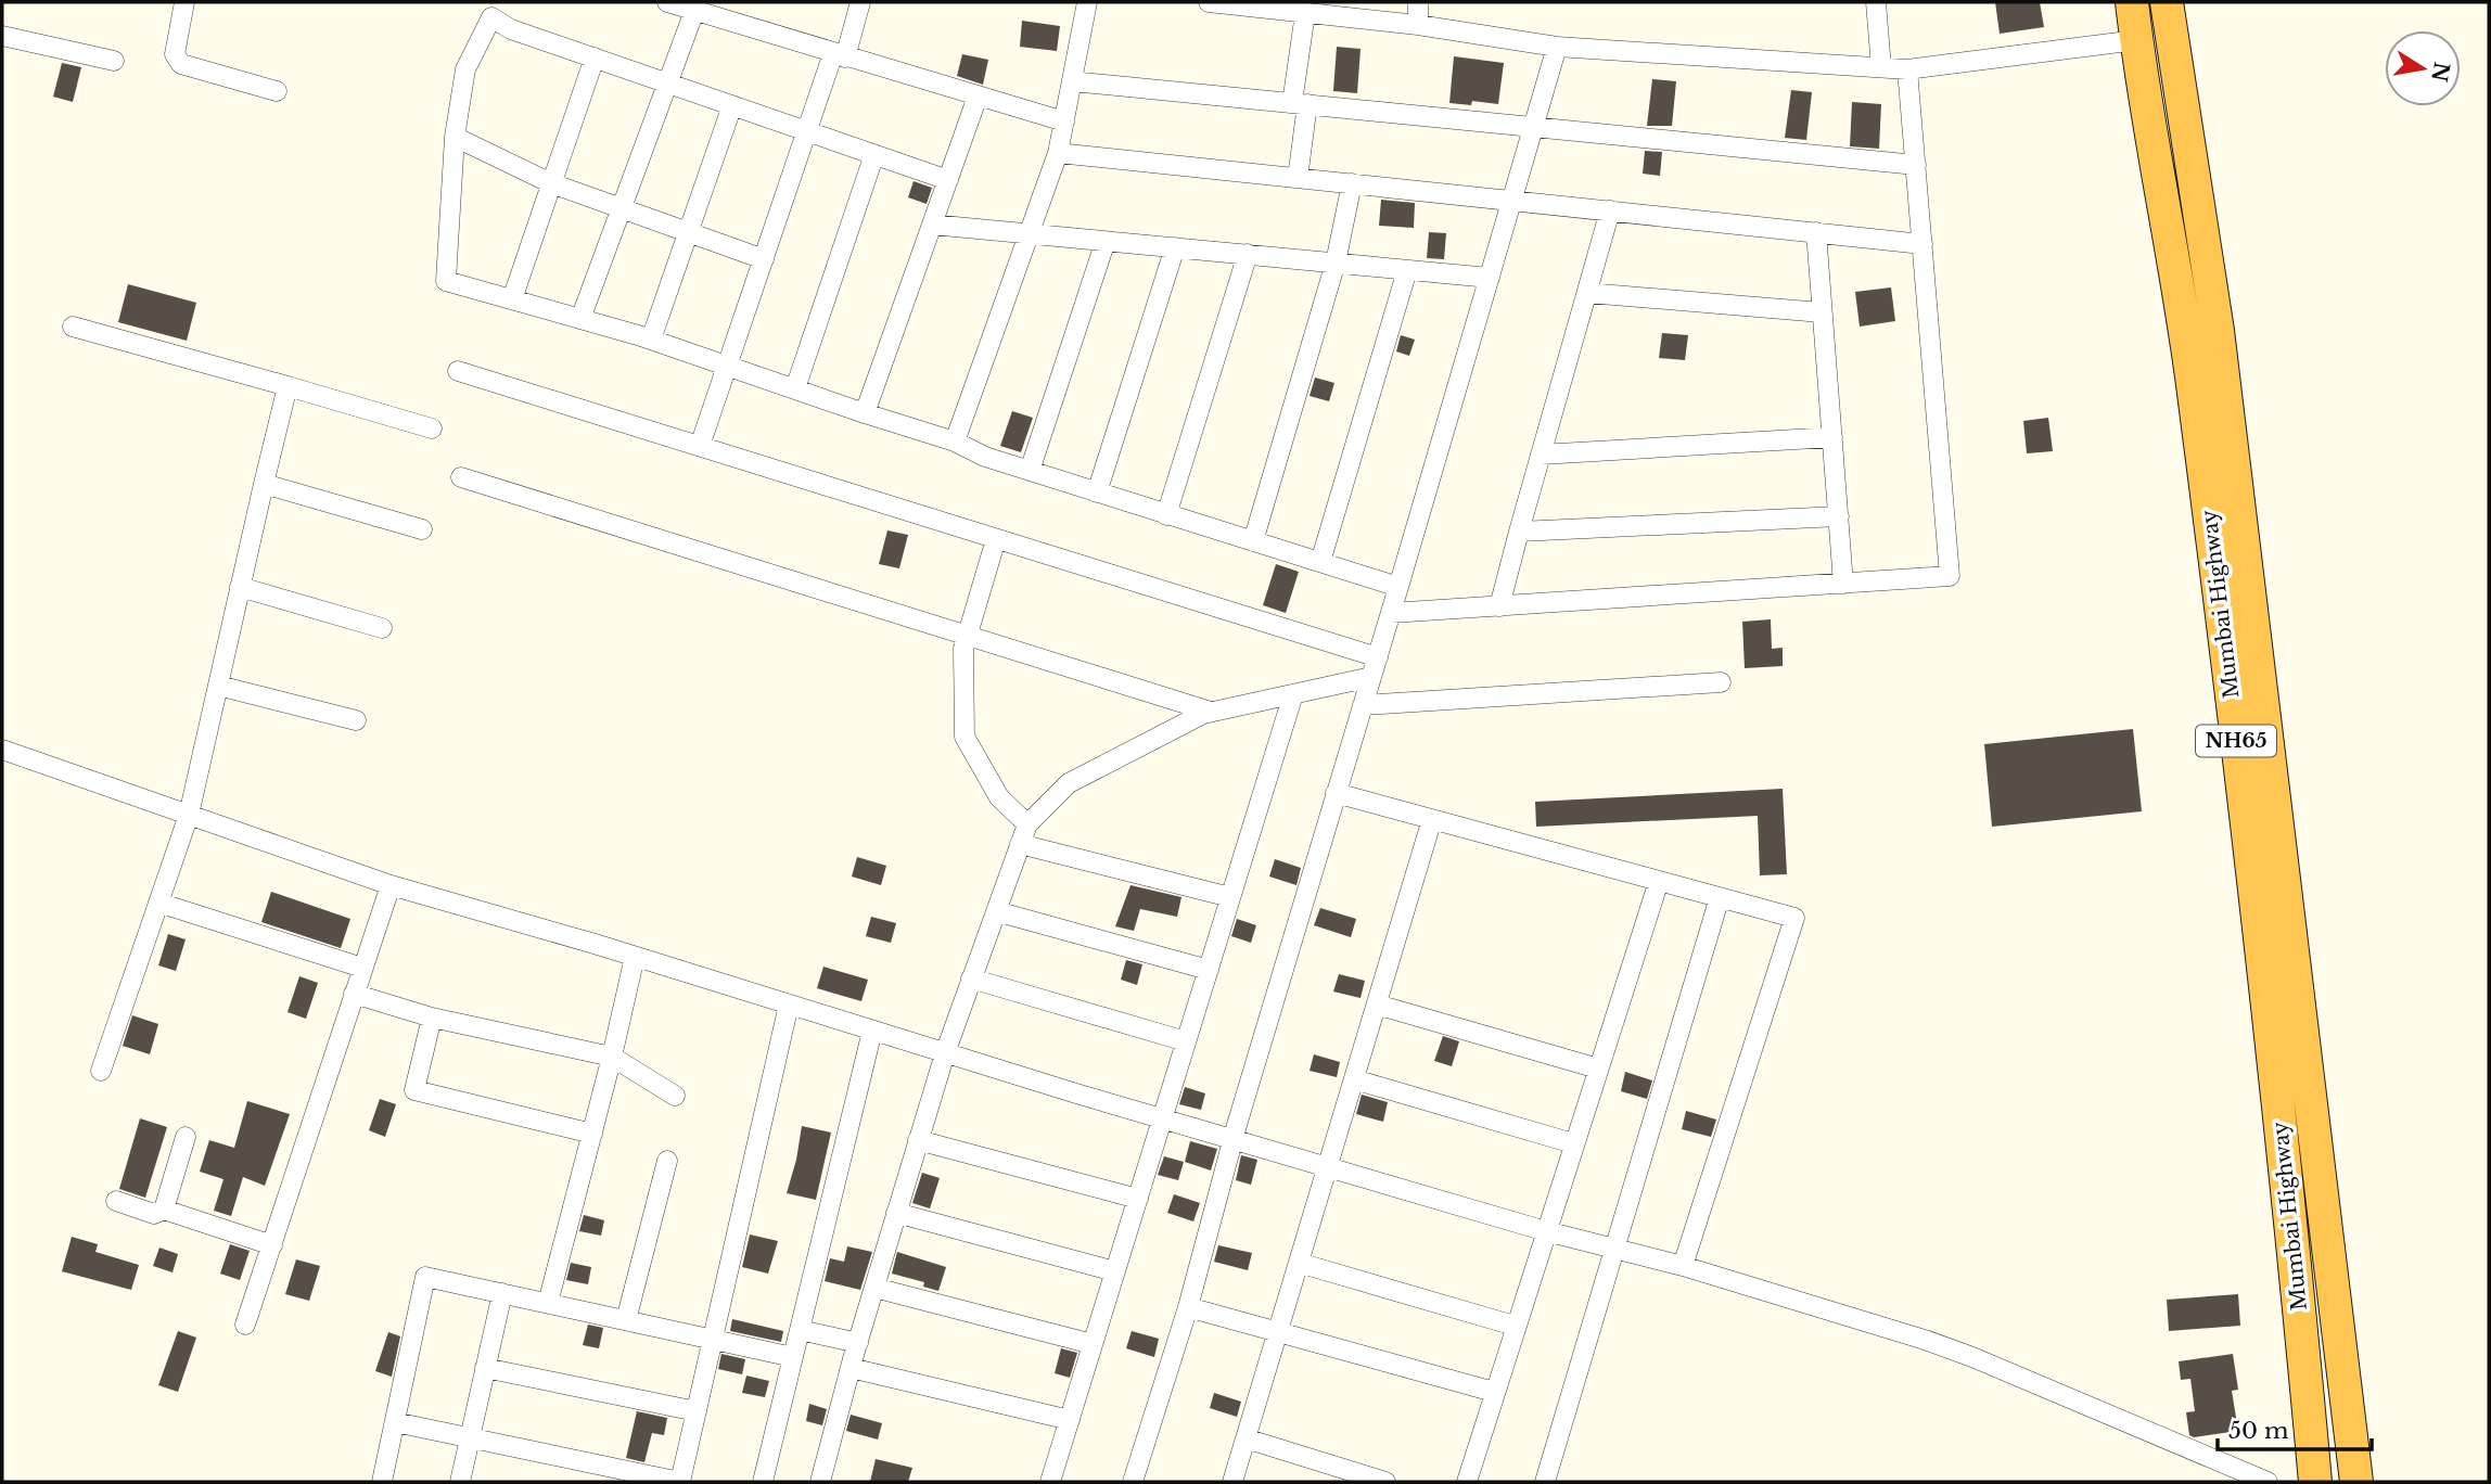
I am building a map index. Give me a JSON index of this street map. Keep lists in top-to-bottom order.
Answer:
{
  "streets": {
    "highway": ["Mumbai Highway", "NH65"]
  },
  "scale_bar": "50 m",
  "north": "right"
}
